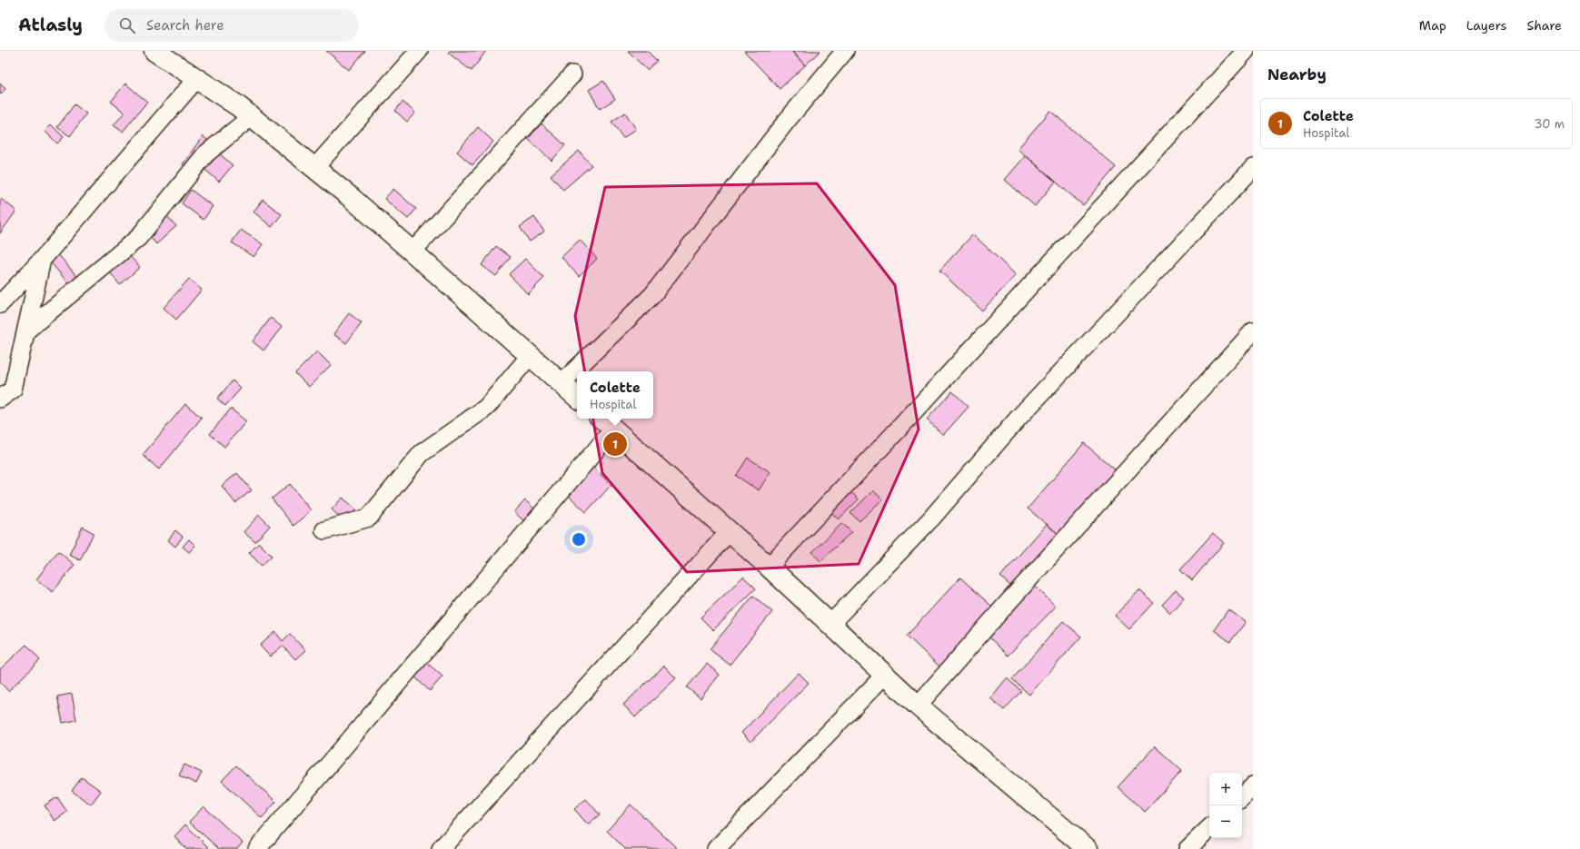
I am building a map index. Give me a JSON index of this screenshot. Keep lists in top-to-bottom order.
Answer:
{
  "page": {
    "header": "Atlasly",
    "search": "Search here",
    "nav": ["Map", "Layers", "Share"],
    "heading": "Nearby",
    "list": [
      {
        "mark": "1",
        "name": "Colette",
        "note": "Hospital",
        "value": "30 m"
      }
    ],
    "popup": ["Colette", "Hospital"],
    "pins": "1",
    "map_buttons": ["+", "−"]
  }
}
